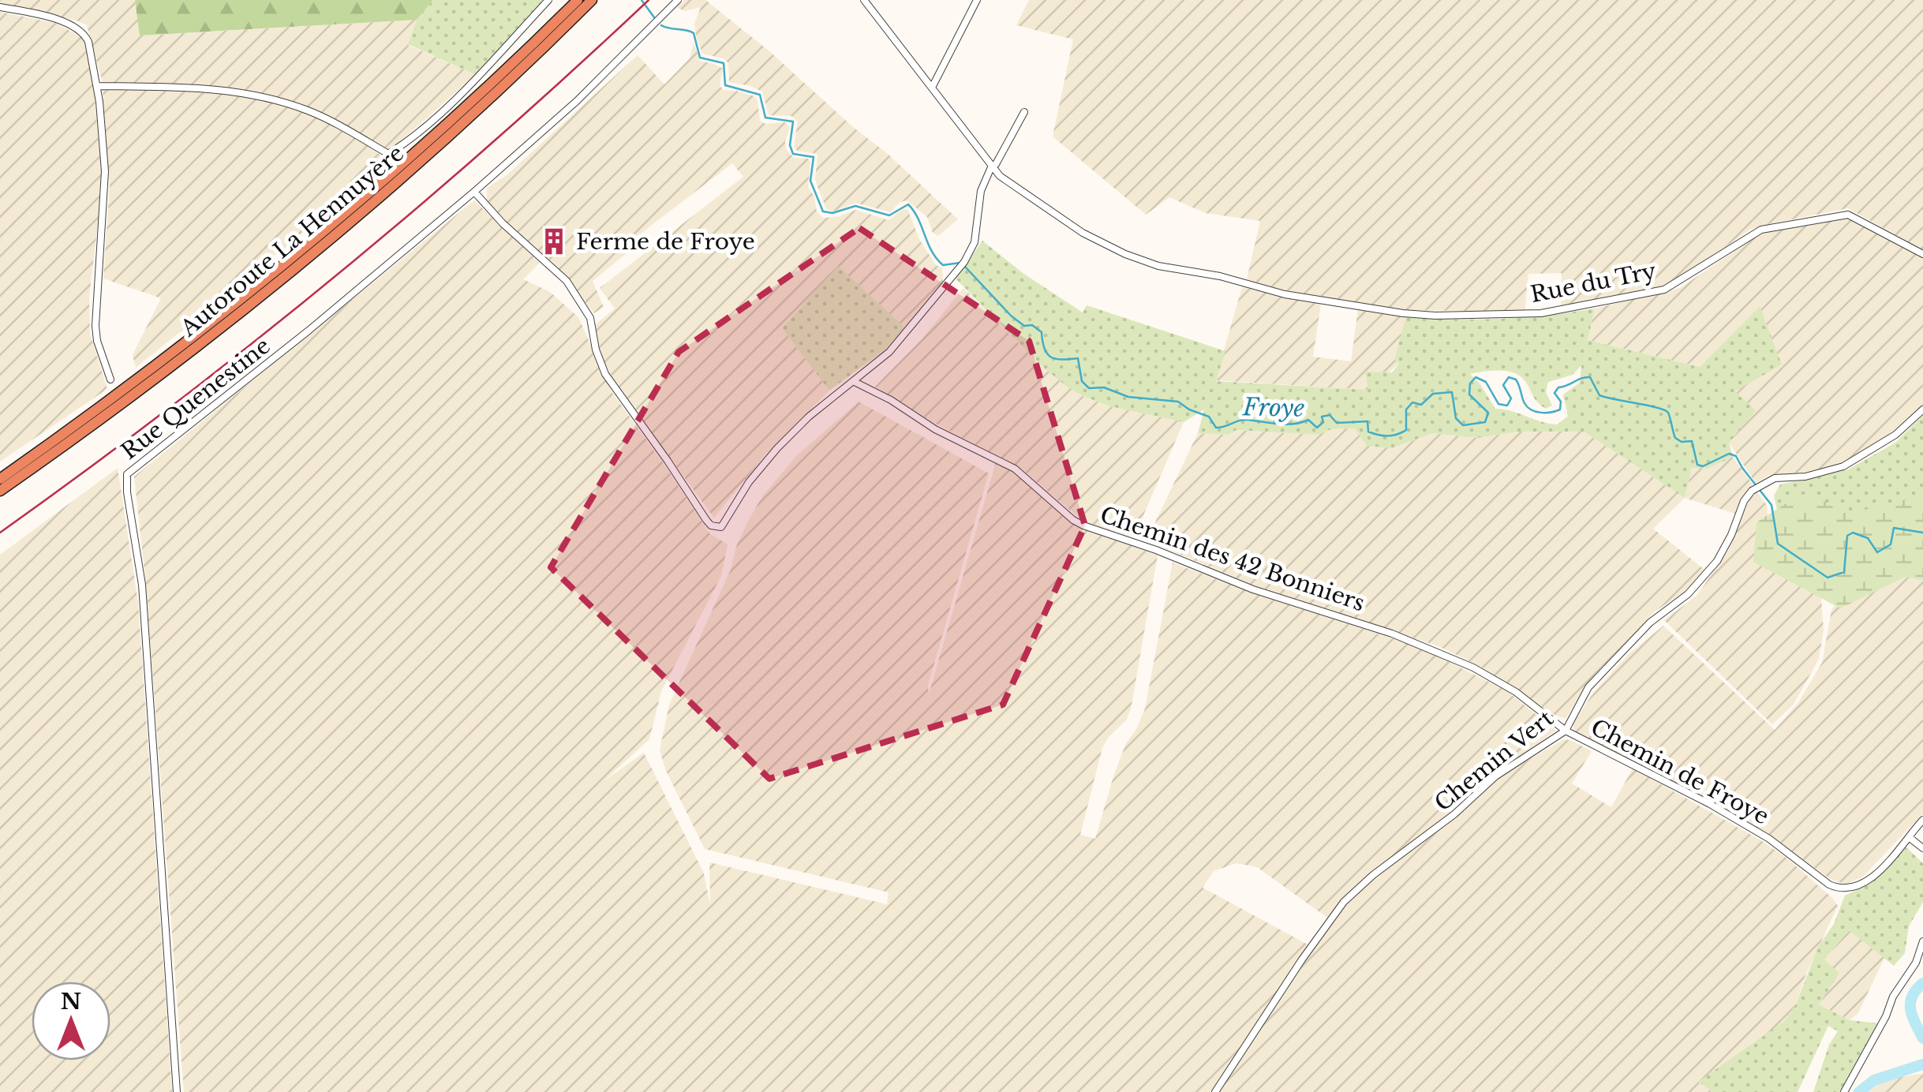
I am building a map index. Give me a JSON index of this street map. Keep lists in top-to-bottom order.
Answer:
{
  "streets": {
    "highway": ["Autoroute La Hennuyère"],
    "street": [
      "Rue du Try",
      "Rue Quenestine",
      "Chemin des 42 Bonniers",
      "Chemin Vert",
      "Chemin de Froye"
    ]
  },
  "crossings": [
    ["Chemin des 42 Bonniers", "Chemin Vert"],
    ["Chemin des 42 Bonniers", "Chemin de Froye"],
    ["Chemin Vert", "Chemin de Froye"]
  ],
  "water": ["Froye"],
  "places": {
    "building": ["Ferme de Froye"]
  },
  "north": "top"
}
